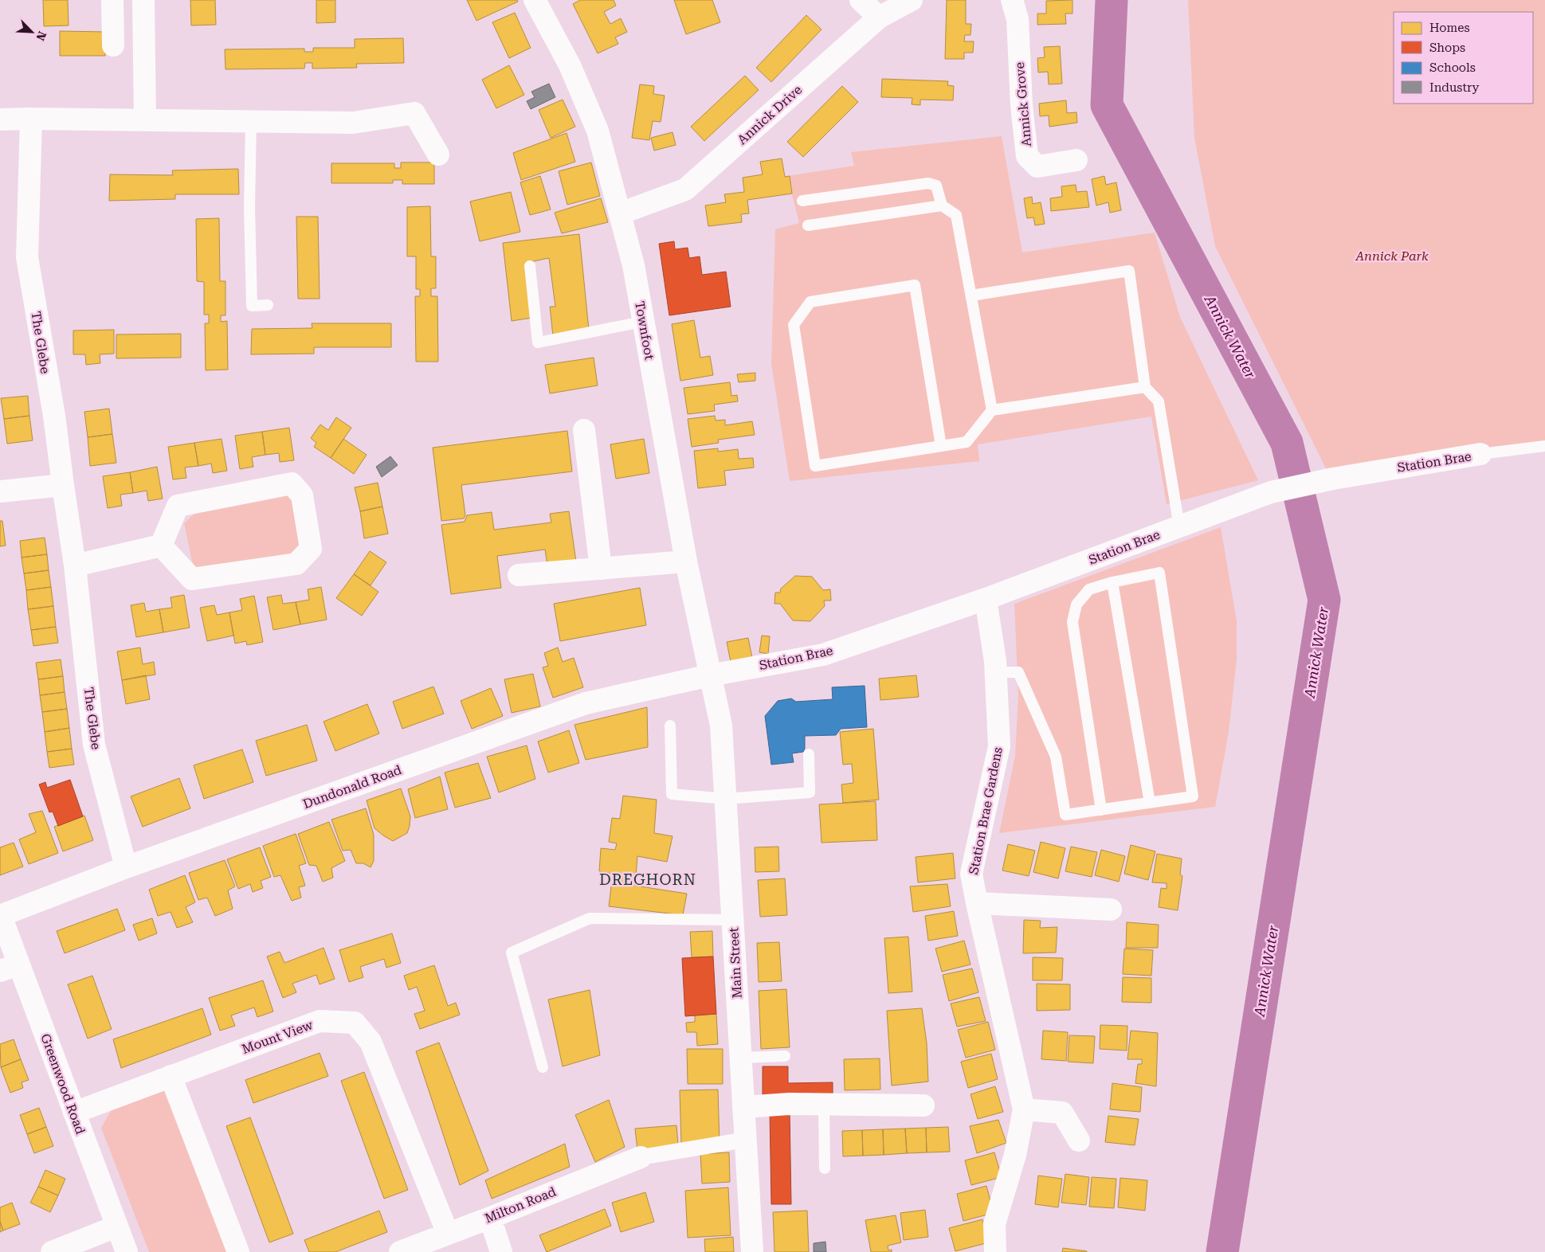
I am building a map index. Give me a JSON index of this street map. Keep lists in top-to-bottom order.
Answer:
{
  "streets": {
    "street": [
      "Annick Grove",
      "Annick Drive",
      "Townfoot",
      "The Glebe",
      "Station Brae",
      "Dundonald Road",
      "Station Brae Gardens",
      "Main Street",
      "Mount View",
      "Greenwood Road",
      "Milton Road"
    ]
  },
  "crossings": [
    ["Annick Drive", "Townfoot"],
    ["Townfoot", "Station Brae"],
    ["Townfoot", "Dundonald Road"],
    ["Townfoot", "Main Street"],
    ["The Glebe", "Dundonald Road"],
    ["Station Brae", "Dundonald Road"],
    ["Station Brae", "Station Brae Gardens"],
    ["Station Brae", "Main Street"],
    ["Dundonald Road", "Main Street"],
    ["Dundonald Road", "Greenwood Road"],
    ["Mount View", "Greenwood Road"],
    ["Mount View", "Milton Road"]
  ],
  "districts": ["DREGHORN"],
  "water": ["Annick Water"],
  "parks": ["Annick Park"],
  "legend": [
    "Homes",
    "Shops",
    "Schools",
    "Industry"
  ],
  "north": "bottom right"
}
